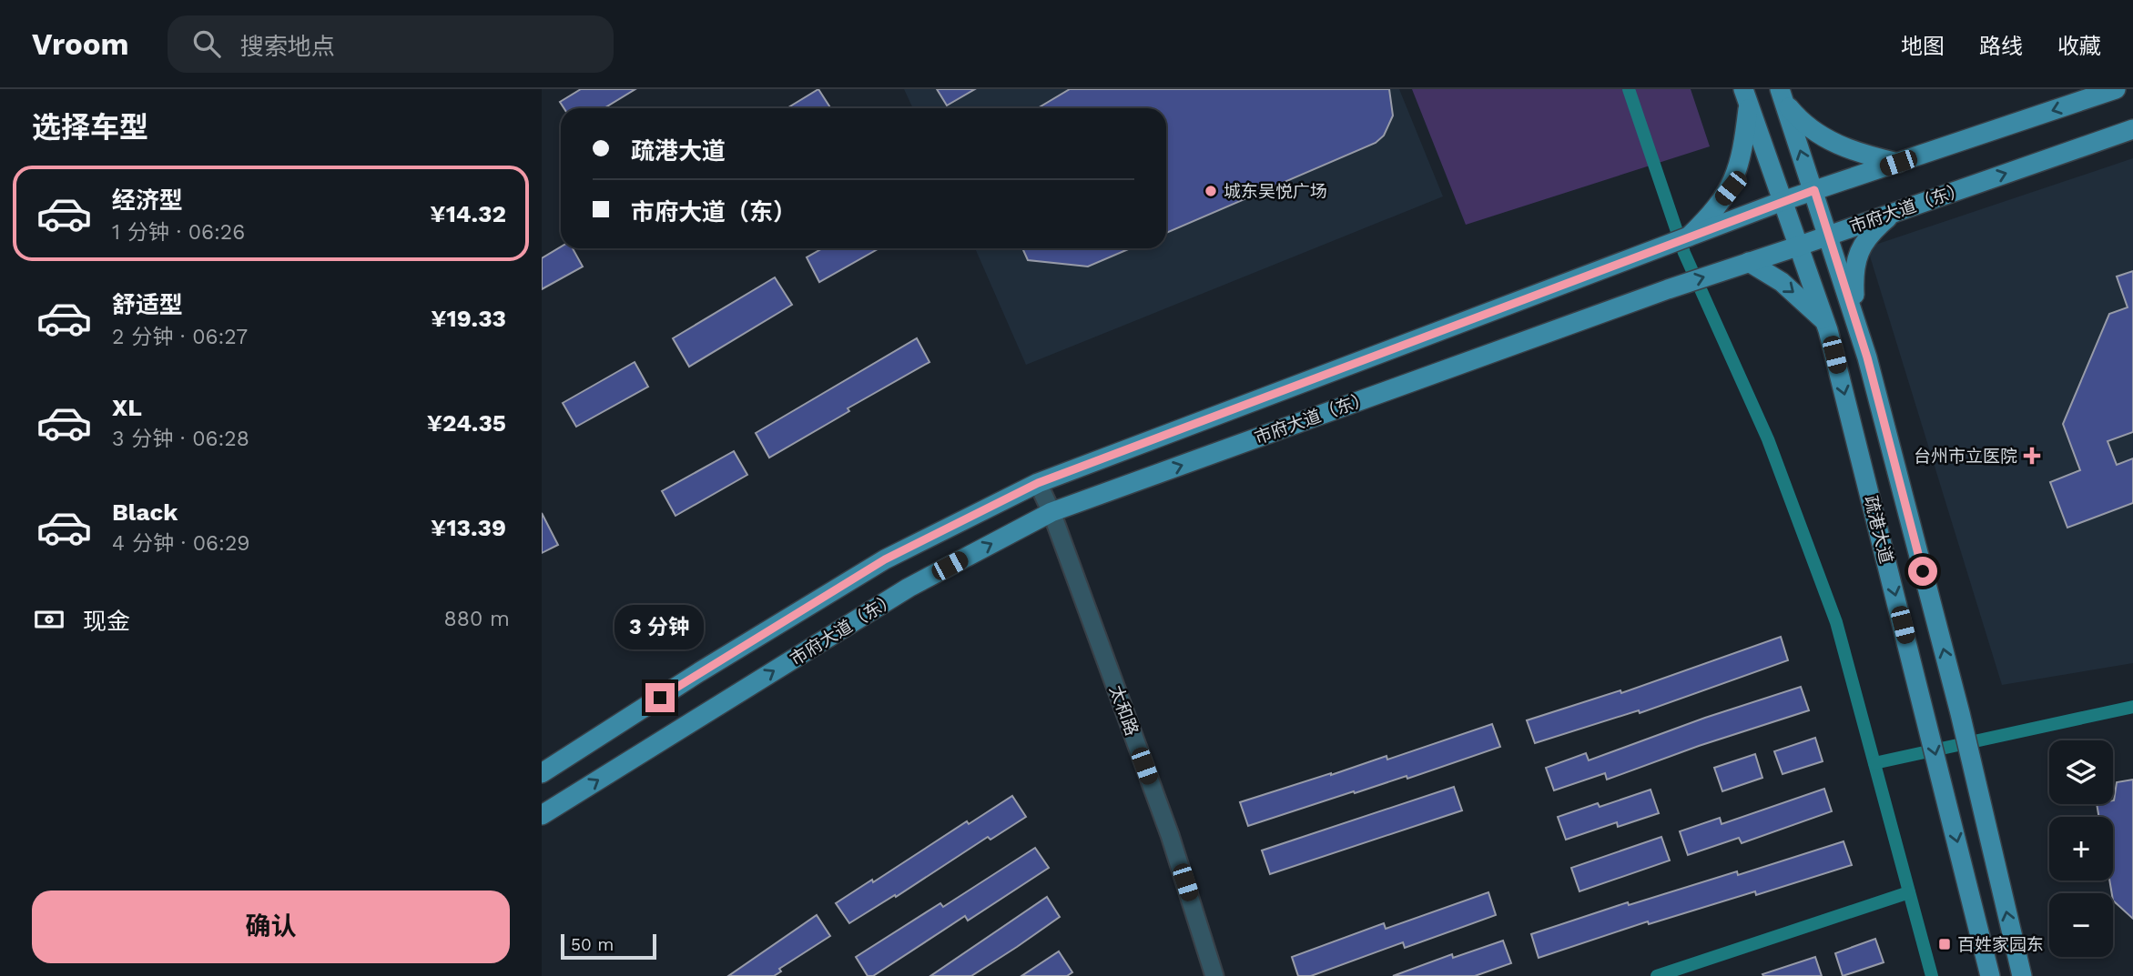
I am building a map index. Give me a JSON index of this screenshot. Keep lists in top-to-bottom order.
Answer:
{
  "streets": {
    "main road": ["市府大道（东）", "疏港大道"],
    "street": ["太和路"]
  },
  "crossings": [
    ["市府大道（东）", "疏港大道"],
    ["市府大道（东）", "太和路"]
  ],
  "places": {
    "other": ["城东吴悦广场"],
    "health": ["台州市立医院"],
    "transit": ["百姓家园东"]
  },
  "scale_bar": "50 m",
  "page": {
    "header": "Vroom",
    "search": "搜索地点",
    "nav": ["地图", "路线", "收藏"],
    "heading": "选择车型",
    "banner": ["疏港大道", "市府大道（东）"],
    "list": [
      {
        "name": "经济型",
        "note": "1 分钟 · 06:26",
        "value": "¥14.32"
      },
      {
        "name": "舒适型",
        "note": "2 分钟 · 06:27",
        "value": "¥19.33"
      },
      {
        "name": "XL",
        "note": "3 分钟 · 06:28",
        "value": "¥24.35"
      },
      {
        "name": "Black",
        "note": "4 分钟 · 06:29",
        "value": "¥13.39"
      }
    ],
    "pay": ["现金", "880 m"],
    "bubble": "3 分钟",
    "map_buttons": ["+", "−"],
    "buttons": "确认",
    "scale": "50 m"
  }
}
